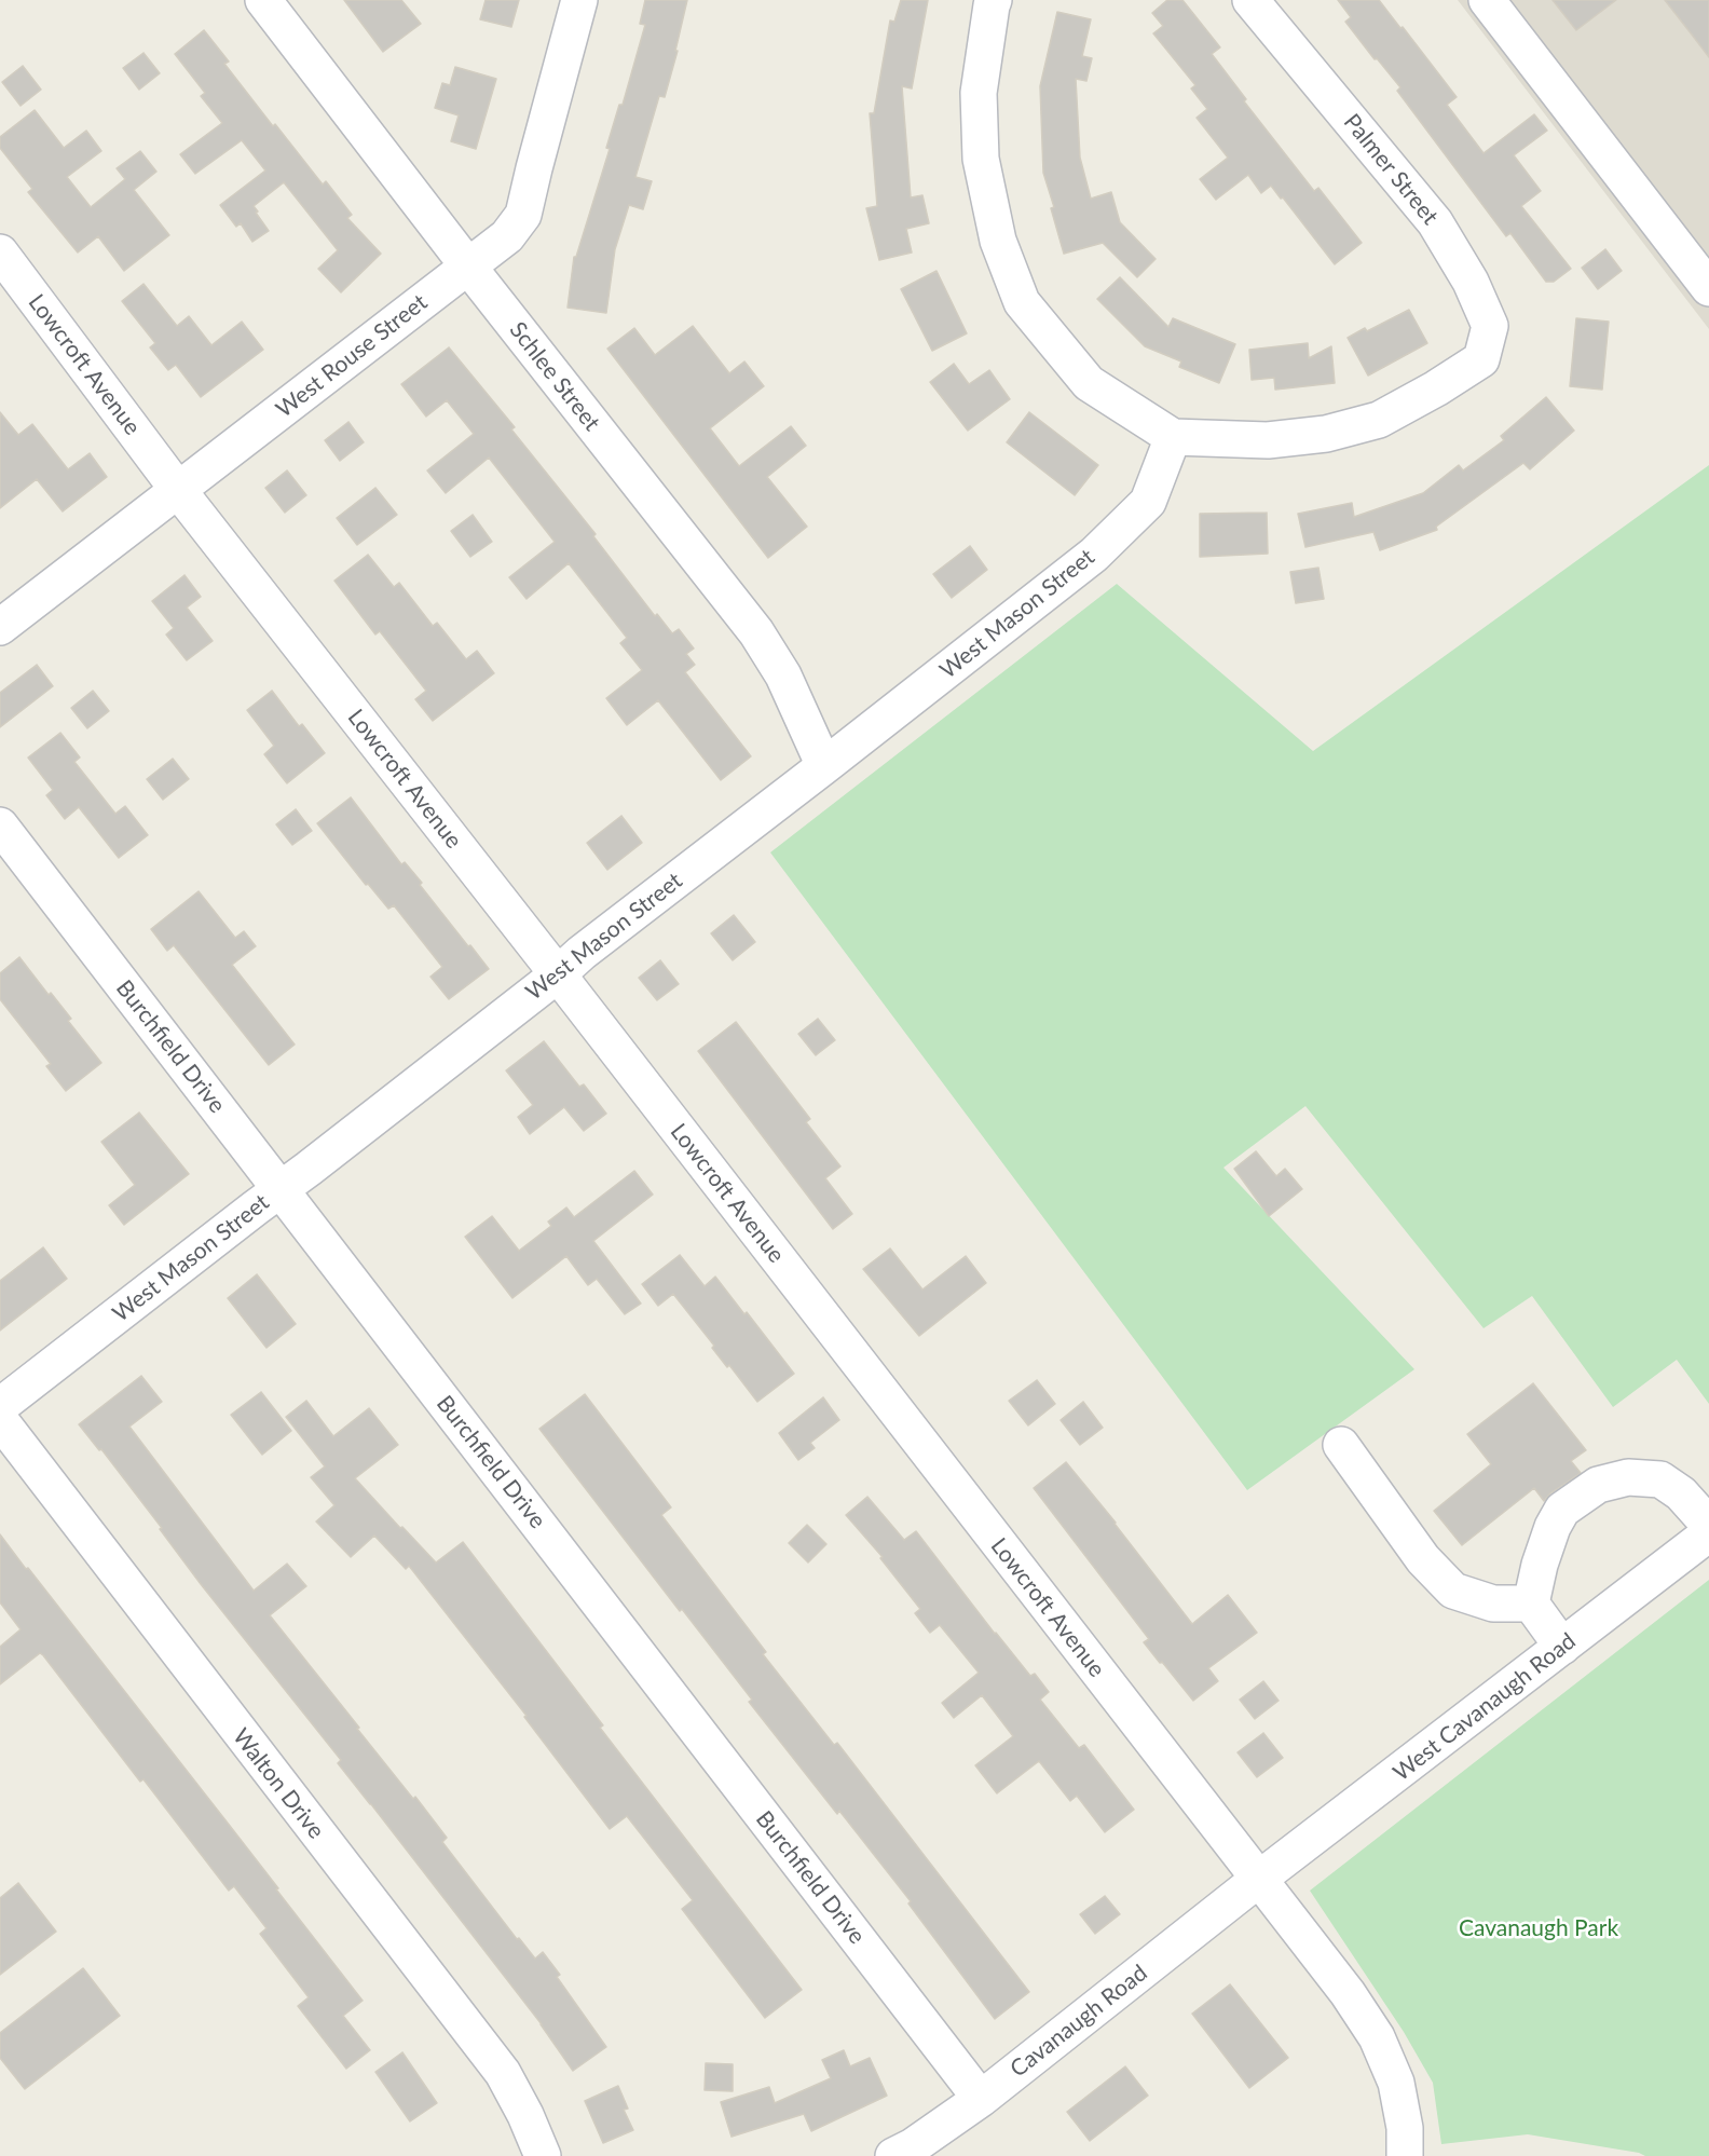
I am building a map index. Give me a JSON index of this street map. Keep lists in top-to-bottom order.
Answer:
{
  "streets": {
    "street": [
      "Palmer Street",
      "West Rouse Street",
      "Lowcroft Avenue",
      "Schlee Street",
      "West Mason Street",
      "Burchfield Drive",
      "West Cavanaugh Road",
      "Walton Drive",
      "Cavanaugh Road"
    ]
  },
  "crossings": [
    ["Palmer Street", "West Mason Street"],
    ["West Rouse Street", "Lowcroft Avenue"],
    ["West Rouse Street", "Schlee Street"],
    ["Lowcroft Avenue", "West Mason Street"],
    ["Lowcroft Avenue", "West Cavanaugh Road"],
    ["Lowcroft Avenue", "Cavanaugh Road"],
    ["Schlee Street", "West Mason Street"],
    ["West Mason Street", "Burchfield Drive"],
    ["Burchfield Drive", "Cavanaugh Road"],
    ["West Cavanaugh Road", "Cavanaugh Road"]
  ],
  "parks": ["Cavanaugh Park"]
}
